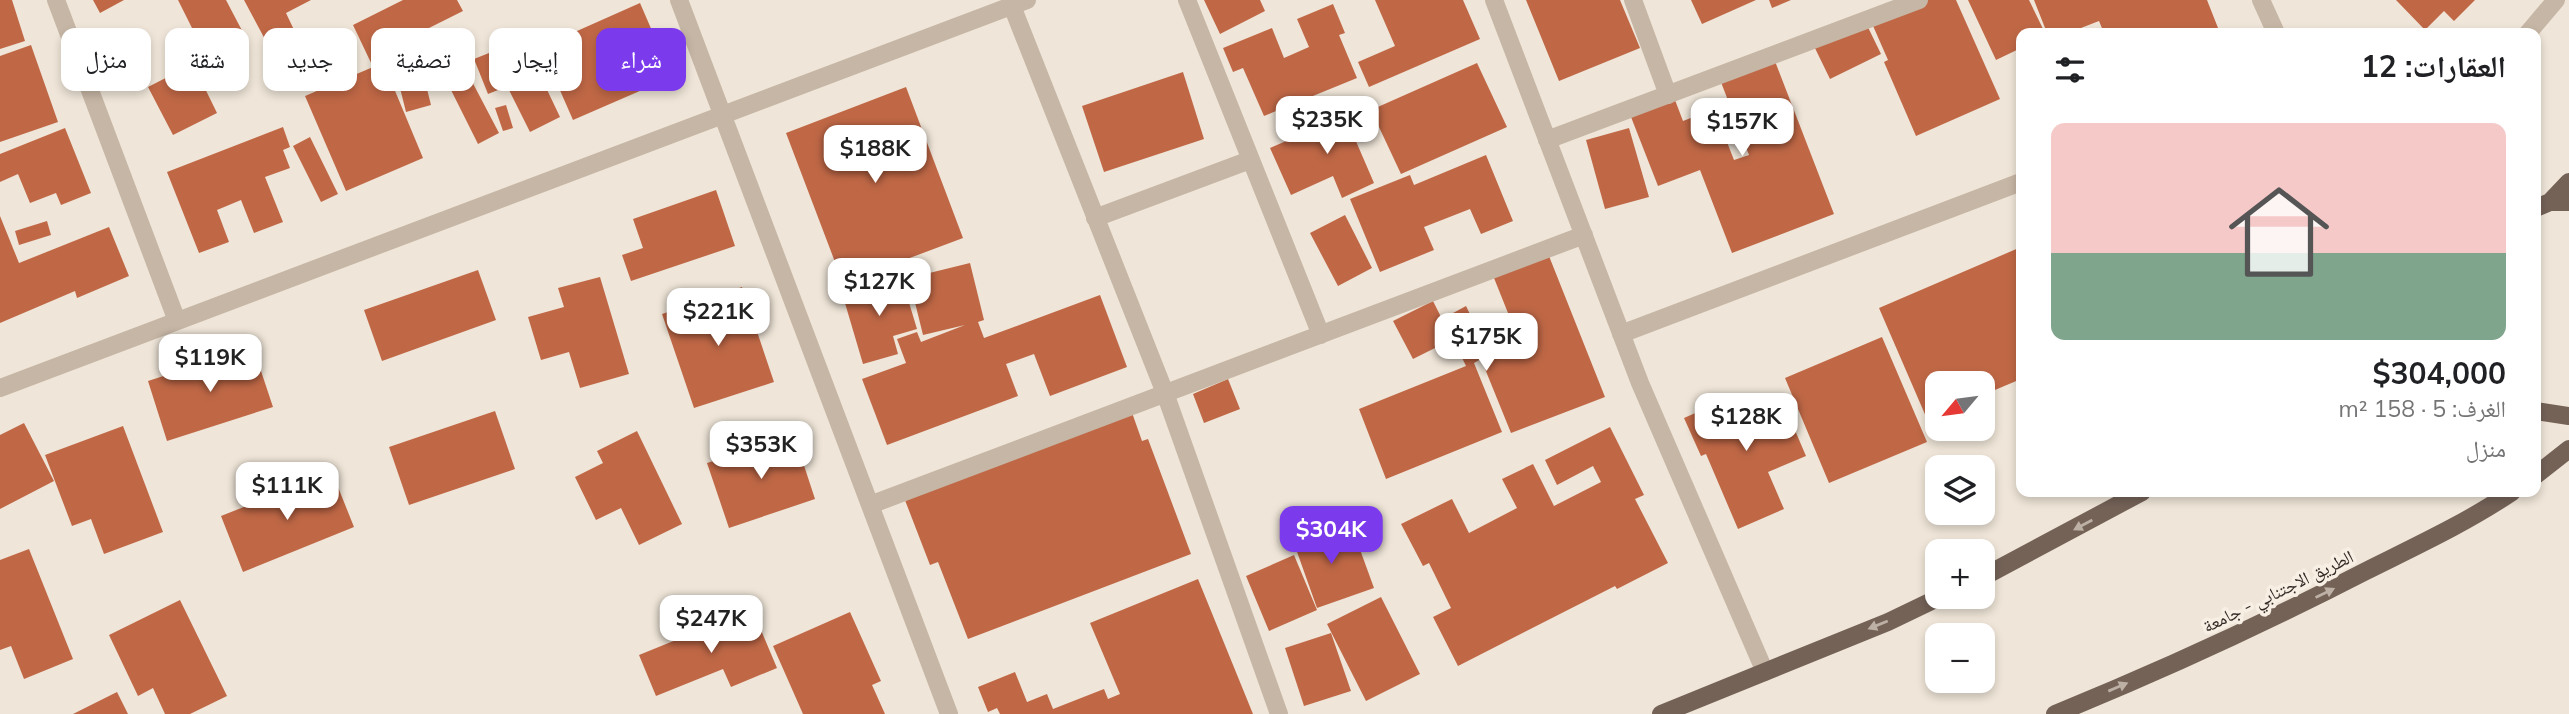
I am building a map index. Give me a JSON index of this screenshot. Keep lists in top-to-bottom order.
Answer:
{
  "streets": {
    "main road": ["الطريق الاجتنابي - جامعة"]
  },
  "one_way": ["الطريق الاجتنابي - جامعة"],
  "north": "bottom left",
  "page": {
    "chip": [
      "شراء",
      "إيجار",
      "تصفية",
      "جديد",
      "شقة",
      "منزل"
    ],
    "heading": "العقارات: 12",
    "price": [
      "$235K",
      "$157K",
      "$188K",
      "$127K",
      "$221K",
      "$175K",
      "$119K",
      "$128K",
      "$353K",
      "$111K",
      "$304K",
      "$247K"
    ],
    "list": [
      {
        "name": "$304,000",
        "note": "الغرف: 5 · 158 m² · منزل"
      }
    ],
    "map_buttons": ["+", "−"]
  }
}
